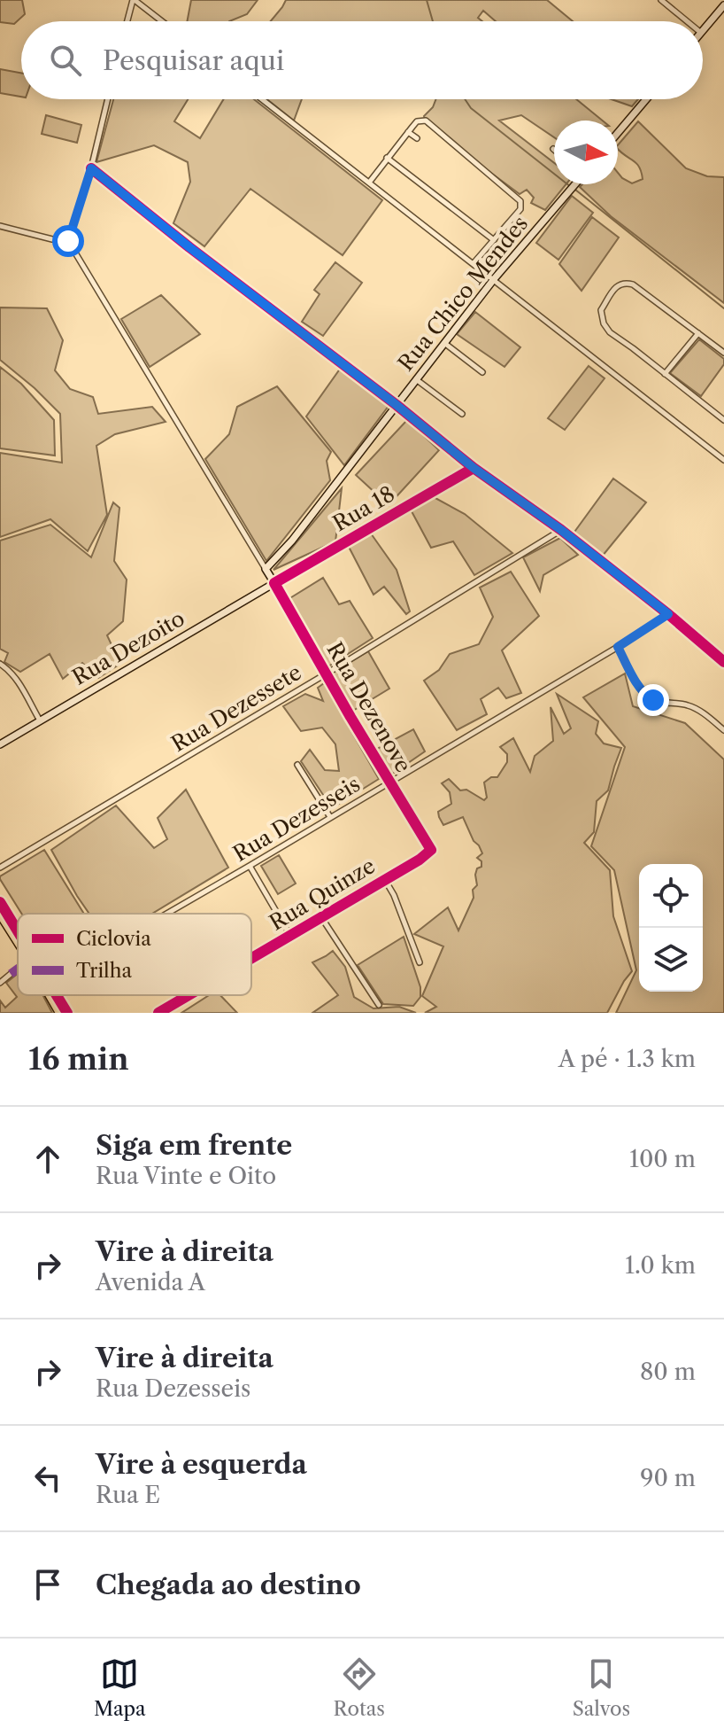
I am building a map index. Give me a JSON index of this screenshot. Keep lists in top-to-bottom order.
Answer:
{
  "streets": {
    "main road": ["Rua Chico Mendes", "Rua Dezoito", "Rua Dezenove"],
    "street": [
      "Rua 18",
      "Rua Dezessete",
      "Rua Dezesseis",
      "Rua Quinze"
    ]
  },
  "crossings": [
    ["Rua Chico Mendes", "Rua Dezenove"],
    ["Rua 18", "Rua Dezoito"],
    ["Rua 18", "Rua Dezenove"],
    ["Rua Dezoito", "Rua Dezenove"],
    ["Rua Dezenove", "Rua Dezessete"],
    ["Rua Dezenove", "Rua Dezesseis"],
    ["Rua Dezenove", "Rua Quinze"]
  ],
  "legend": ["Ciclovia", "Trilha"],
  "north": "right",
  "page": {
    "search": "Pesquisar aqui",
    "heading": ["16 min", "A pé · 1.3 km"],
    "list": [
      ["Siga em frente", "Rua Vinte e Oito", "100 m"],
      ["Vire à direita", "Avenida A", "1.0 km"],
      ["Vire à direita", "Rua Dezesseis", "80 m"],
      ["Vire à esquerda", "Rua E", "90 m"],
      "Chegada ao destino"
    ],
    "nav": ["Mapa", "Rotas", "Salvos"]
  }
}
